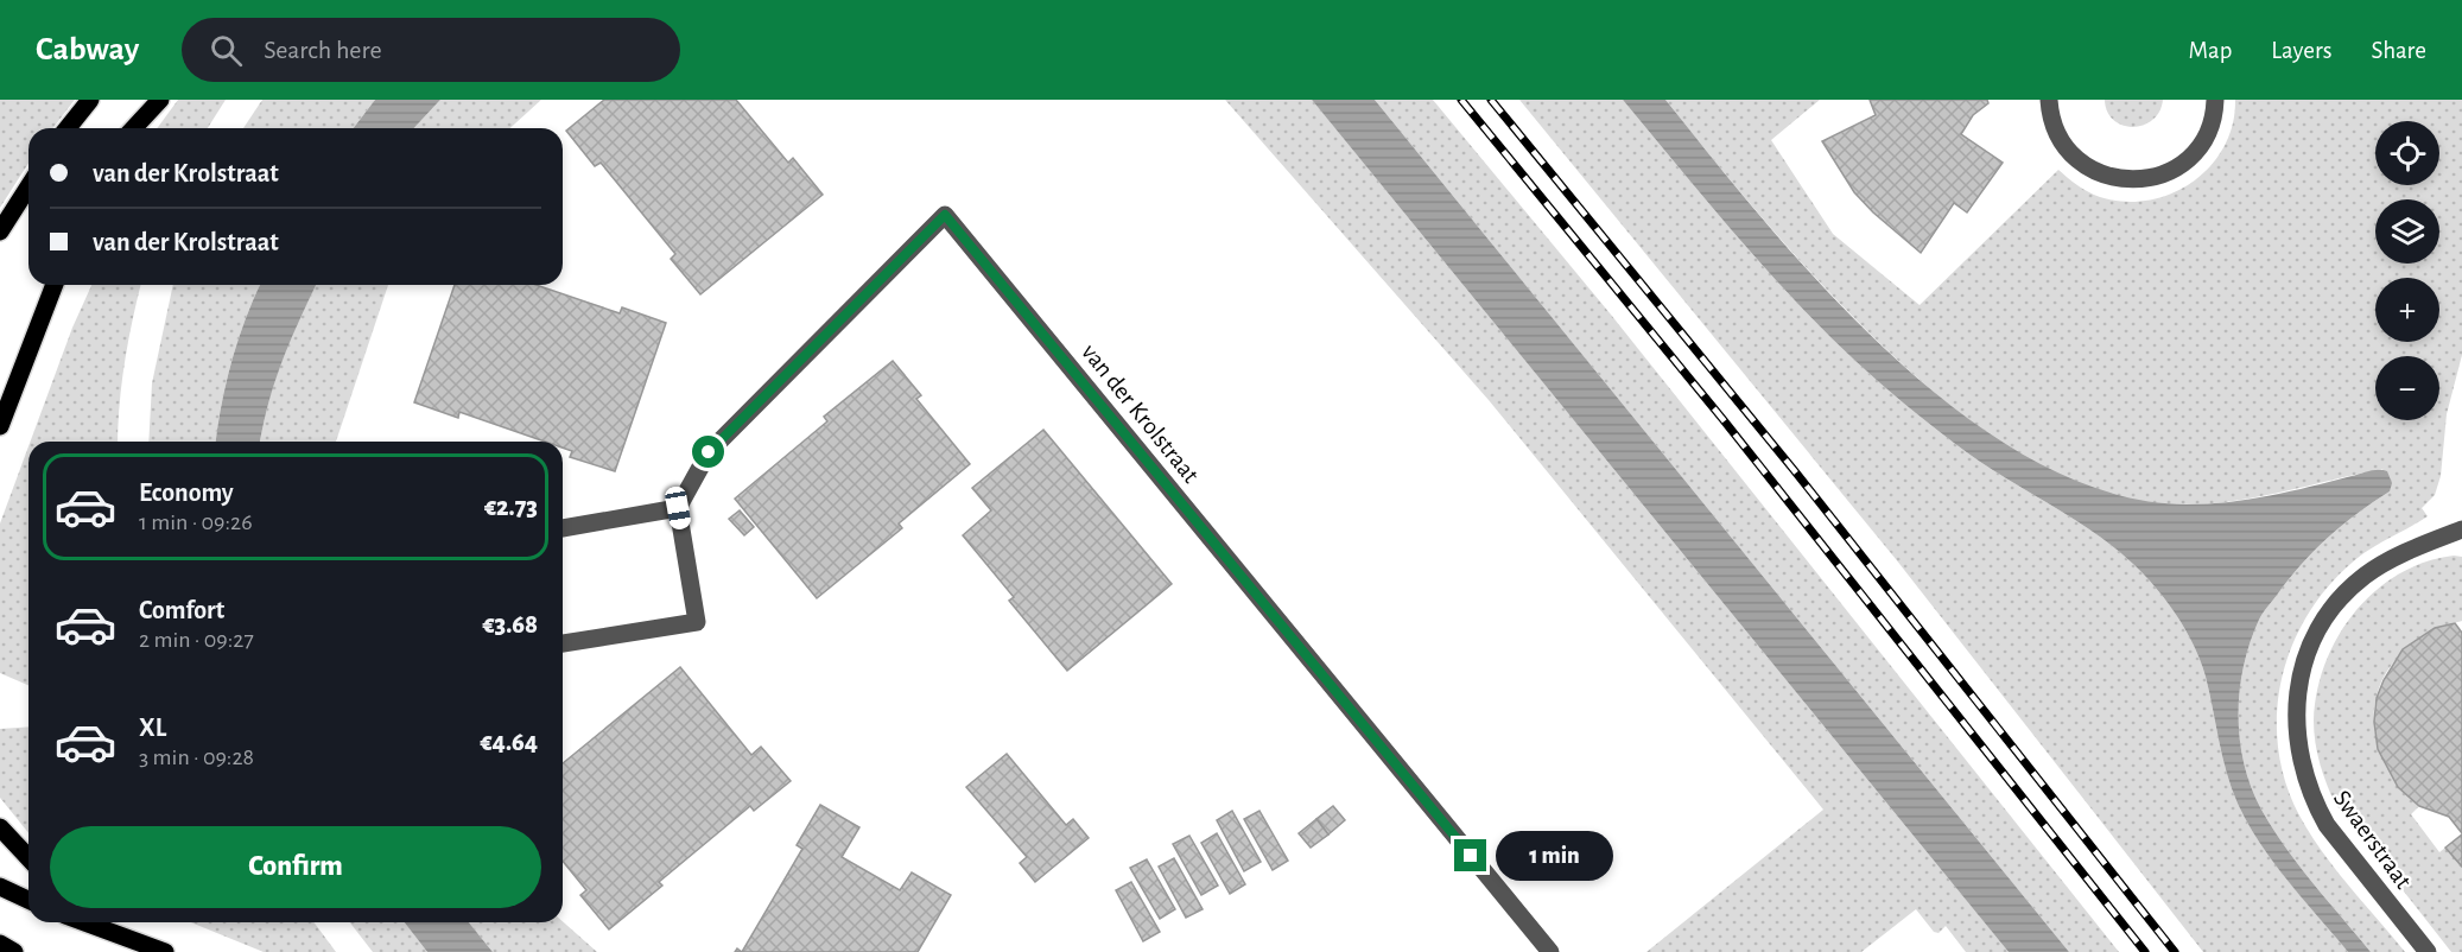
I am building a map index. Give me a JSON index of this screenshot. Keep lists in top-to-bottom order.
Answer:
{
  "streets": {
    "street": ["van der Krolstraat", "Swaerstraat"]
  },
  "page": {
    "header": "Cabway",
    "search": "Search here",
    "nav": ["Map", "Layers", "Share"],
    "map_buttons": ["+", "−"],
    "banner": ["van der Krolstraat", "van der Krolstraat"],
    "list": [
      {
        "name": "Economy",
        "note": "1 min · 09:26",
        "value": "€2.73"
      },
      {
        "name": "Comfort",
        "note": "2 min · 09:27",
        "value": "€3.68"
      },
      {
        "name": "XL",
        "note": "3 min · 09:28",
        "value": "€4.64"
      }
    ],
    "buttons": "Confirm",
    "bubble": "1 min"
  }
}
